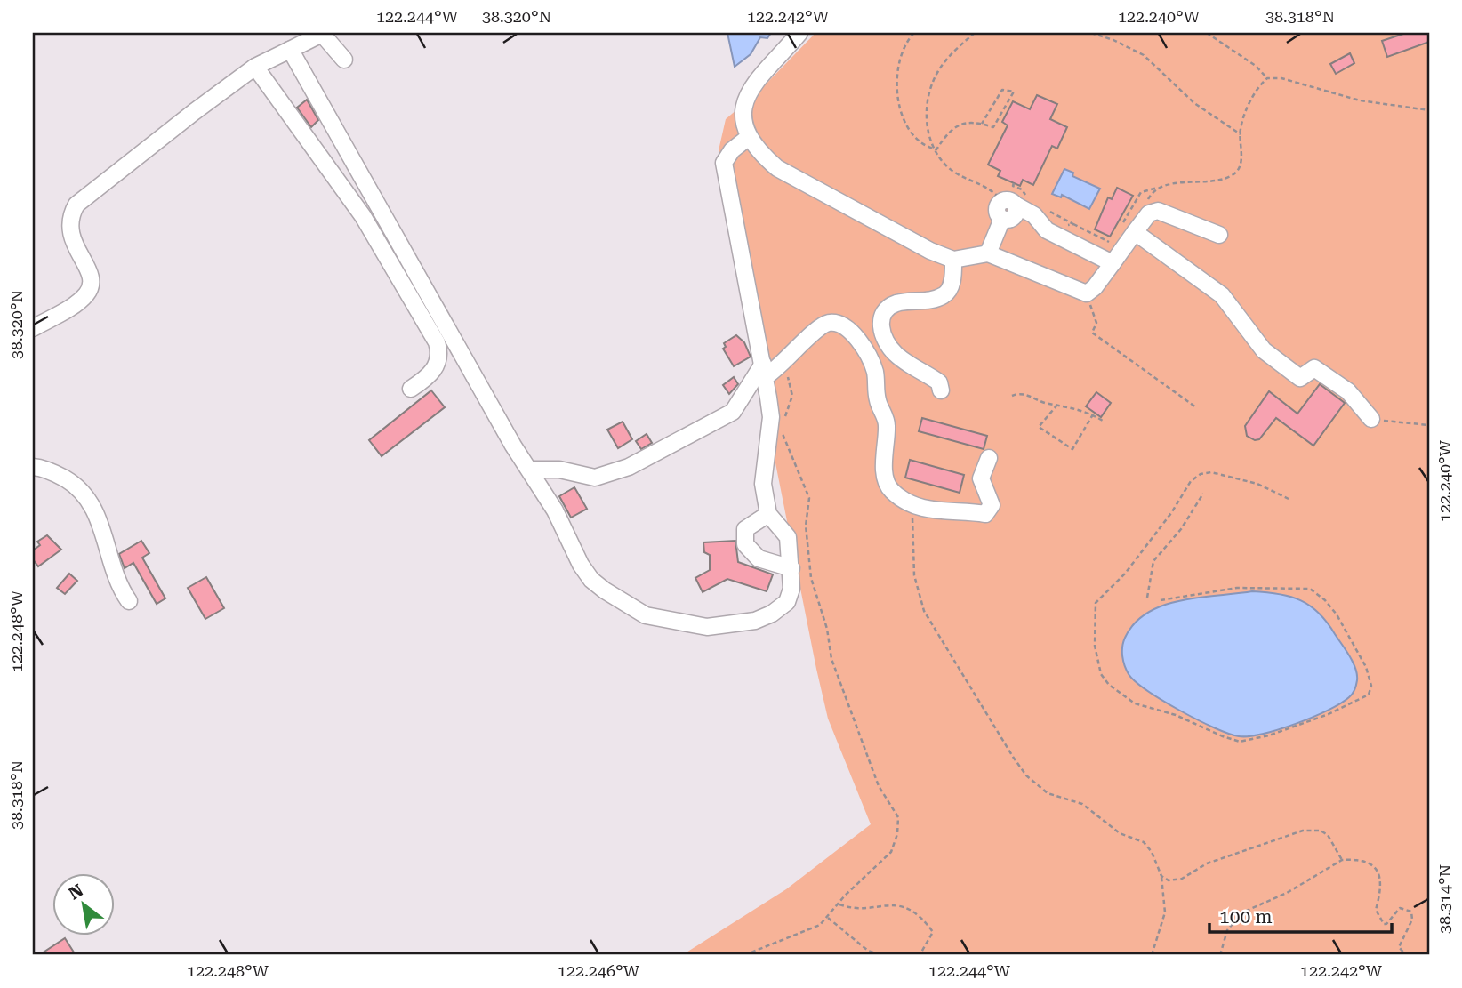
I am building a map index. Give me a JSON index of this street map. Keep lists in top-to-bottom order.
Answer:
{
  "scale_bar": "100 m",
  "north": "top left",
  "coordinates": [
    "122.244°W",
    "38.320°N",
    "122.242°W",
    "122.240°W",
    "38.318°N",
    "122.248°W",
    "38.314°N",
    "122.246°W"
  ]
}
